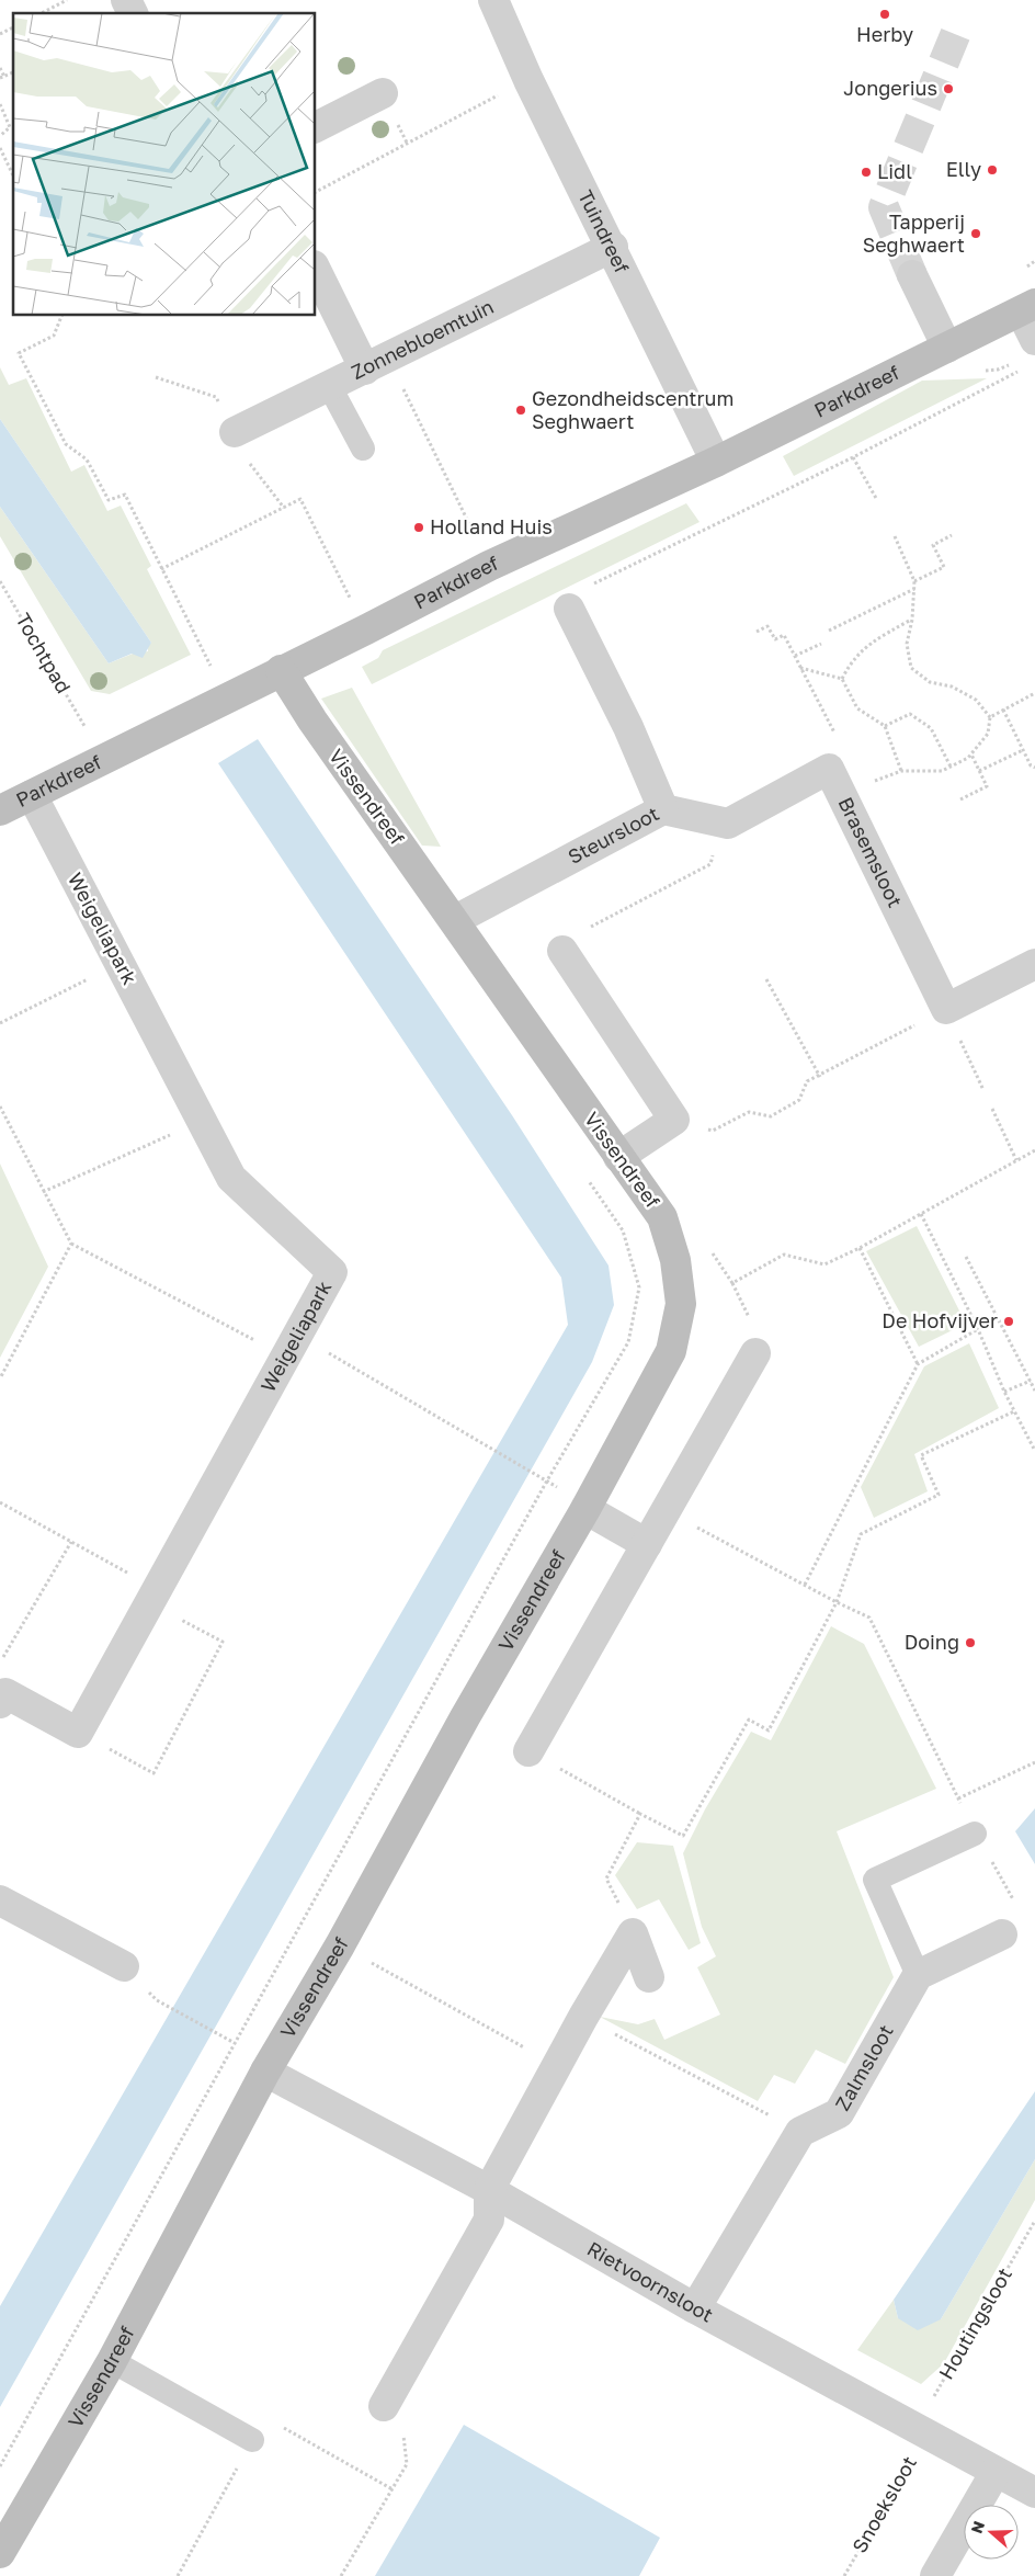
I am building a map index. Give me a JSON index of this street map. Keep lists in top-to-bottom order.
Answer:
{
  "streets": {
    "street": [
      "Tuindreef",
      "Zonnebloemtuin",
      "Parkdreef",
      "Vissendreef",
      "Steursloot",
      "Brasemsloot",
      "Weigeliapark",
      "Zalmsloot",
      "Rietvoornsloot"
    ],
    "path": ["Tochtpad", "Houtingsloot", "Snoeksloot"]
  },
  "crossings": [
    ["Tuindreef", "Zonnebloemtuin"],
    ["Tuindreef", "Parkdreef"],
    ["Parkdreef", "Vissendreef"],
    ["Parkdreef", "Weigeliapark"],
    ["Vissendreef", "Steursloot"],
    ["Vissendreef", "Rietvoornsloot"],
    ["Rietvoornsloot", "Houtingsloot"],
    ["Rietvoornsloot", "Snoeksloot"],
    ["Houtingsloot", "Snoeksloot"]
  ],
  "places": [
    "Herby",
    "Jongerius",
    "Elly",
    "Lidl",
    "Tapperij Seghwaert",
    "Gezondheidscentrum Seghwaert",
    "Holland Huis",
    "De Hofvijver",
    "Doing"
  ],
  "north": "left"
}
